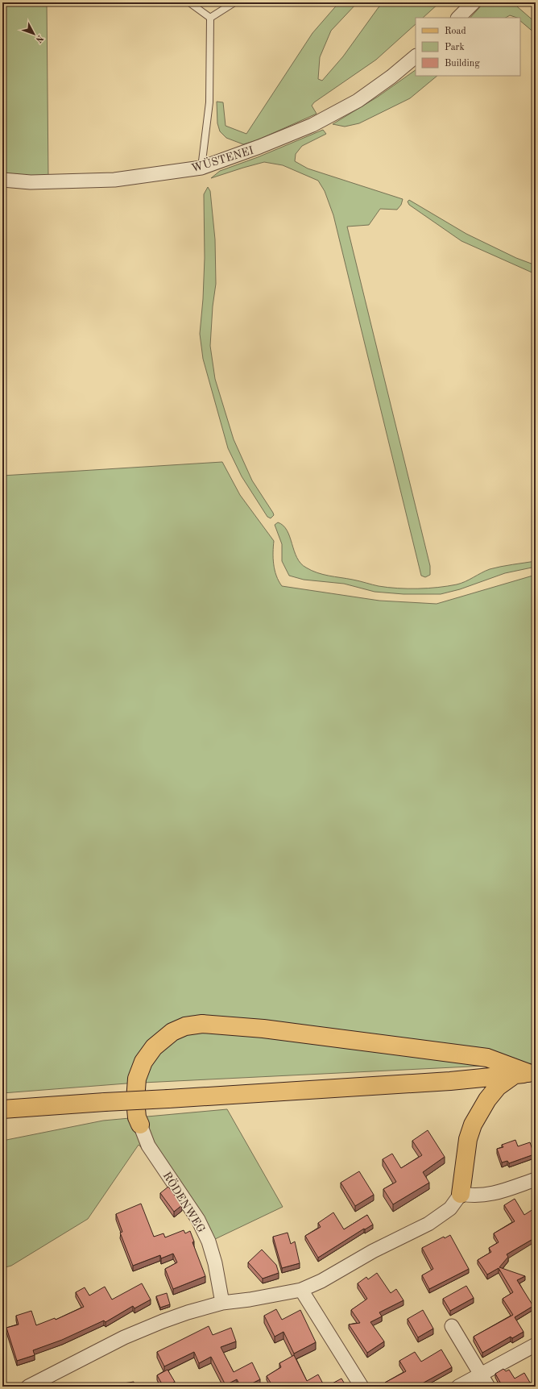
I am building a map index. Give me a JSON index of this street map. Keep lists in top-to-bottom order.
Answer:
{
  "streets": {
    "street": ["WÜSTENEI", "RÖDENWEG"]
  },
  "legend": ["Road", "Park", "Building"],
  "north": "bottom right"
}
